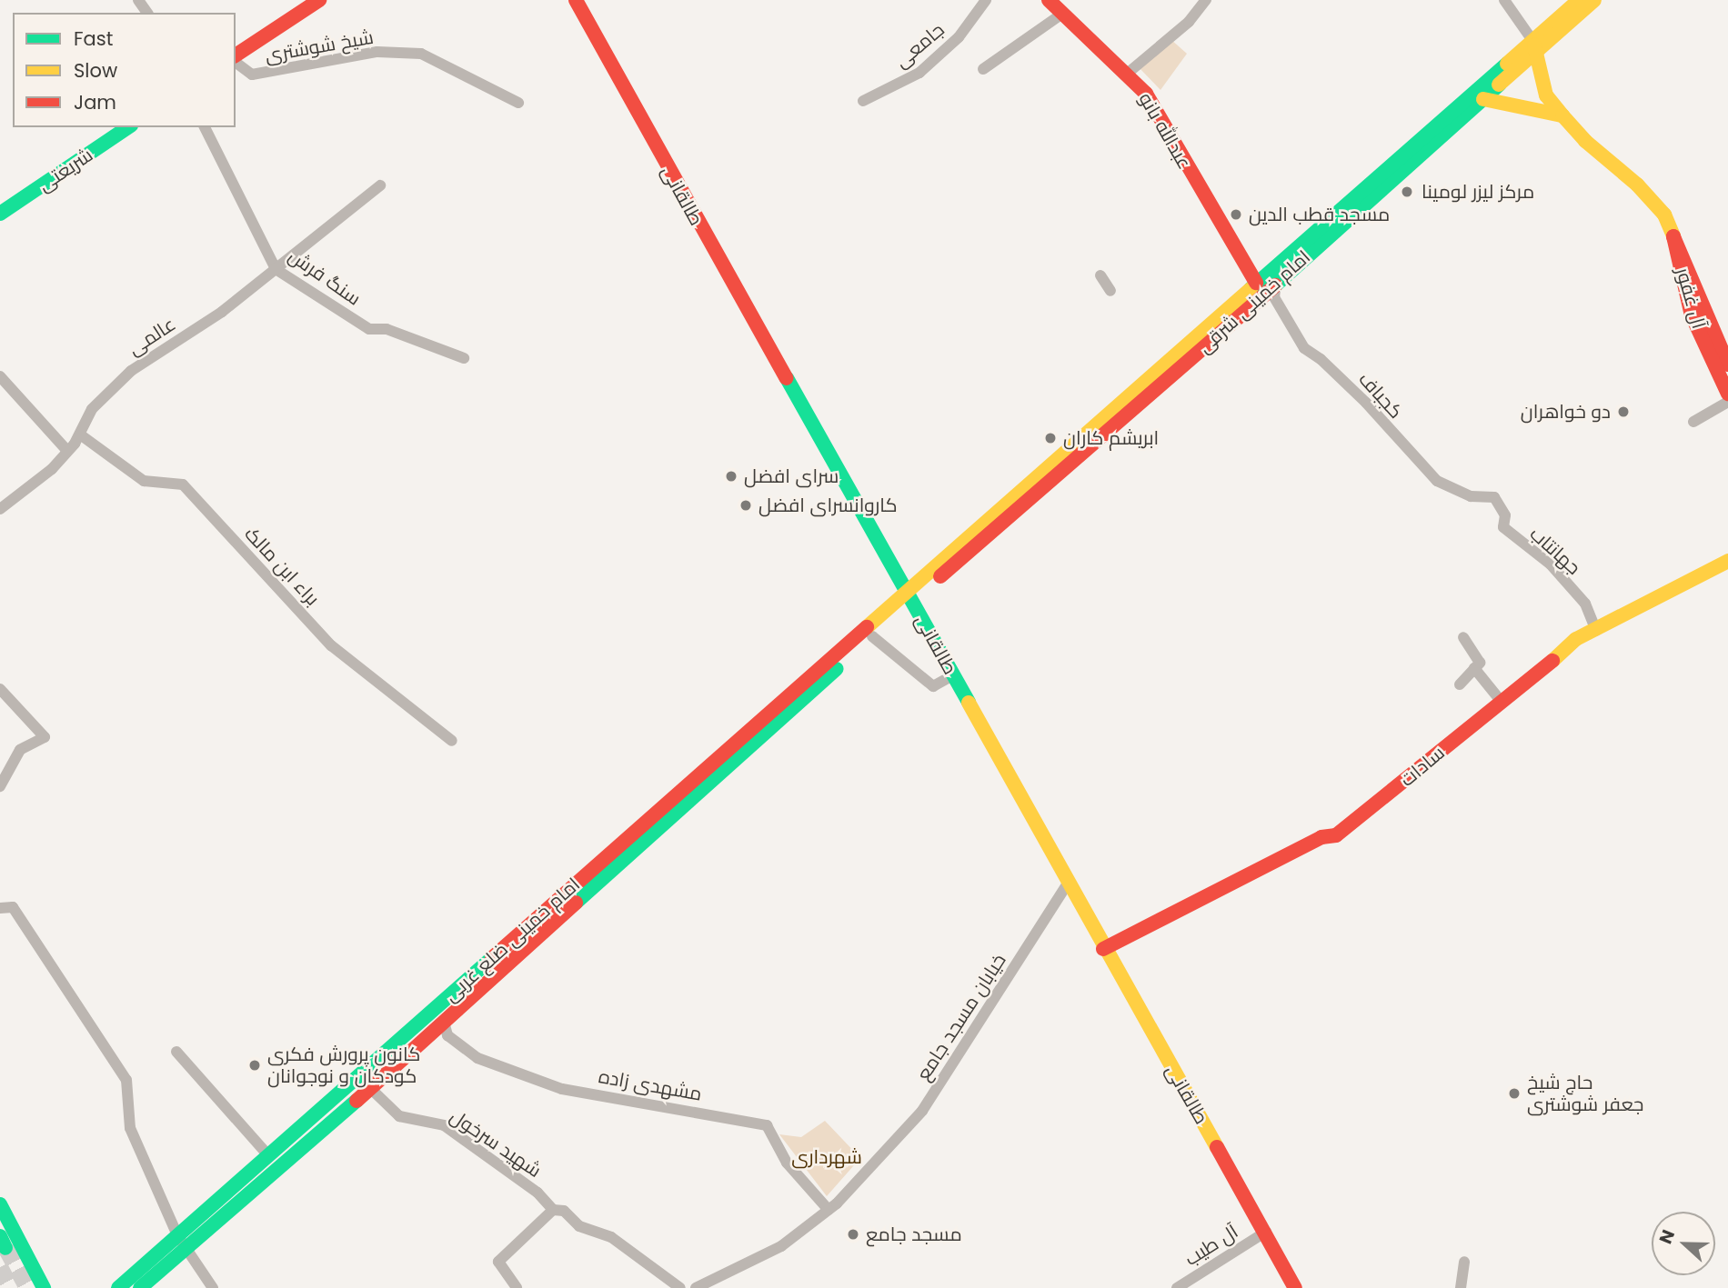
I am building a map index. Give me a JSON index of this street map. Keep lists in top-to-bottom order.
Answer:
{
  "streets": {
    "main road": [
      "عبدالله بانو",
      "شریعتی",
      "طالقانی",
      "آل غفور",
      "امام خمینی شرقی",
      "سادات",
      "امام خمینی ضلع غربی"
    ],
    "street": [
      "جامعی",
      "شیخ شوشتری",
      "سنگ فرش",
      "عالمی",
      "کجباف",
      "جهانتاب",
      "براء ابن مالک",
      "خیابان مسجد جامع",
      "مشهدی زاده",
      "شهید سرخول",
      "آل طیب"
    ]
  },
  "crossings": [
    ["عبدالله بانو", "امام خمینی شرقی"],
    ["طالقانی", "امام خمینی شرقی"],
    ["طالقانی", "سادات"],
    ["طالقانی", "امام خمینی ضلع غربی"],
    ["طالقانی", "خیابان مسجد جامع"],
    ["طالقانی", "آل طیب"],
    ["سنگ فرش", "عالمی"],
    ["آل غفور", "امام خمینی شرقی"],
    ["امام خمینی شرقی", "کجباف"],
    ["امام خمینی شرقی", "امام خمینی ضلع غربی"],
    ["عالمی", "براء ابن مالک"],
    ["کجباف", "جهانتاب"],
    ["جهانتاب", "سادات"],
    ["امام خمینی ضلع غربی", "مشهدی زاده"],
    ["امام خمینی ضلع غربی", "شهید سرخول"],
    ["خیابان مسجد جامع", "مشهدی زاده"]
  ],
  "parks": ["شهرداری"],
  "places": [
    "مرکز لیزر لومینا",
    "مسجد قطب الدین",
    "دو خواهران",
    "ابریشم کاران",
    "سرای افضل",
    "کاروانسرای افضل",
    "کانون پرورش فکری کودکان و نوجوانان",
    "حاج شیخ جعفر شوشتری",
    "مسجد جامع"
  ],
  "legend": ["Fast", "Slow", "Jam"],
  "north": "left"
}
